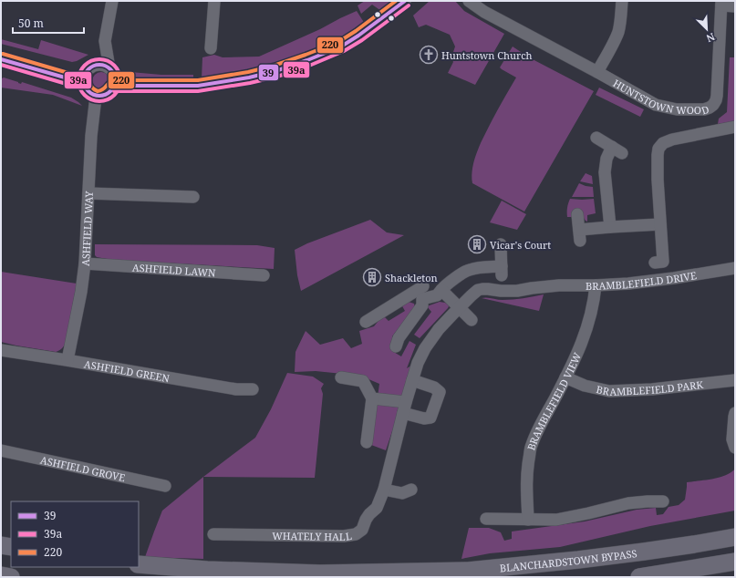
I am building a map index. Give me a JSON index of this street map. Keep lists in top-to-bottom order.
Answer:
{
  "streets": {
    "highway": ["BLANCHARDSTOWN BYPASS"],
    "street": [
      "HUNTSTOWN WOOD",
      "ASHFIELD WAY",
      "ASHFIELD LAWN",
      "BRAMBLEFIELD DRIVE",
      "ASHFIELD GREEN",
      "BRAMBLEFIELD PARK",
      "BRAMBLEFIELD VIEW",
      "ASHFIELD GROVE",
      "WHATELY HALL"
    ]
  },
  "crossings": [
    ["ASHFIELD WAY", "ASHFIELD LAWN"],
    ["ASHFIELD WAY", "ASHFIELD GREEN"],
    ["BRAMBLEFIELD DRIVE", "BRAMBLEFIELD VIEW"],
    ["BRAMBLEFIELD DRIVE", "WHATELY HALL"],
    ["BRAMBLEFIELD PARK", "BRAMBLEFIELD VIEW"]
  ],
  "places": {
    "church": ["Huntstown Church"],
    "building": ["Vicar's Court", "Shackleton"]
  },
  "lines": ["transit line 39", "transit line 220", "transit line 39a"],
  "legend": ["39", "39a", "220"],
  "scale_bar": "50 m",
  "north": "bottom right"
}
